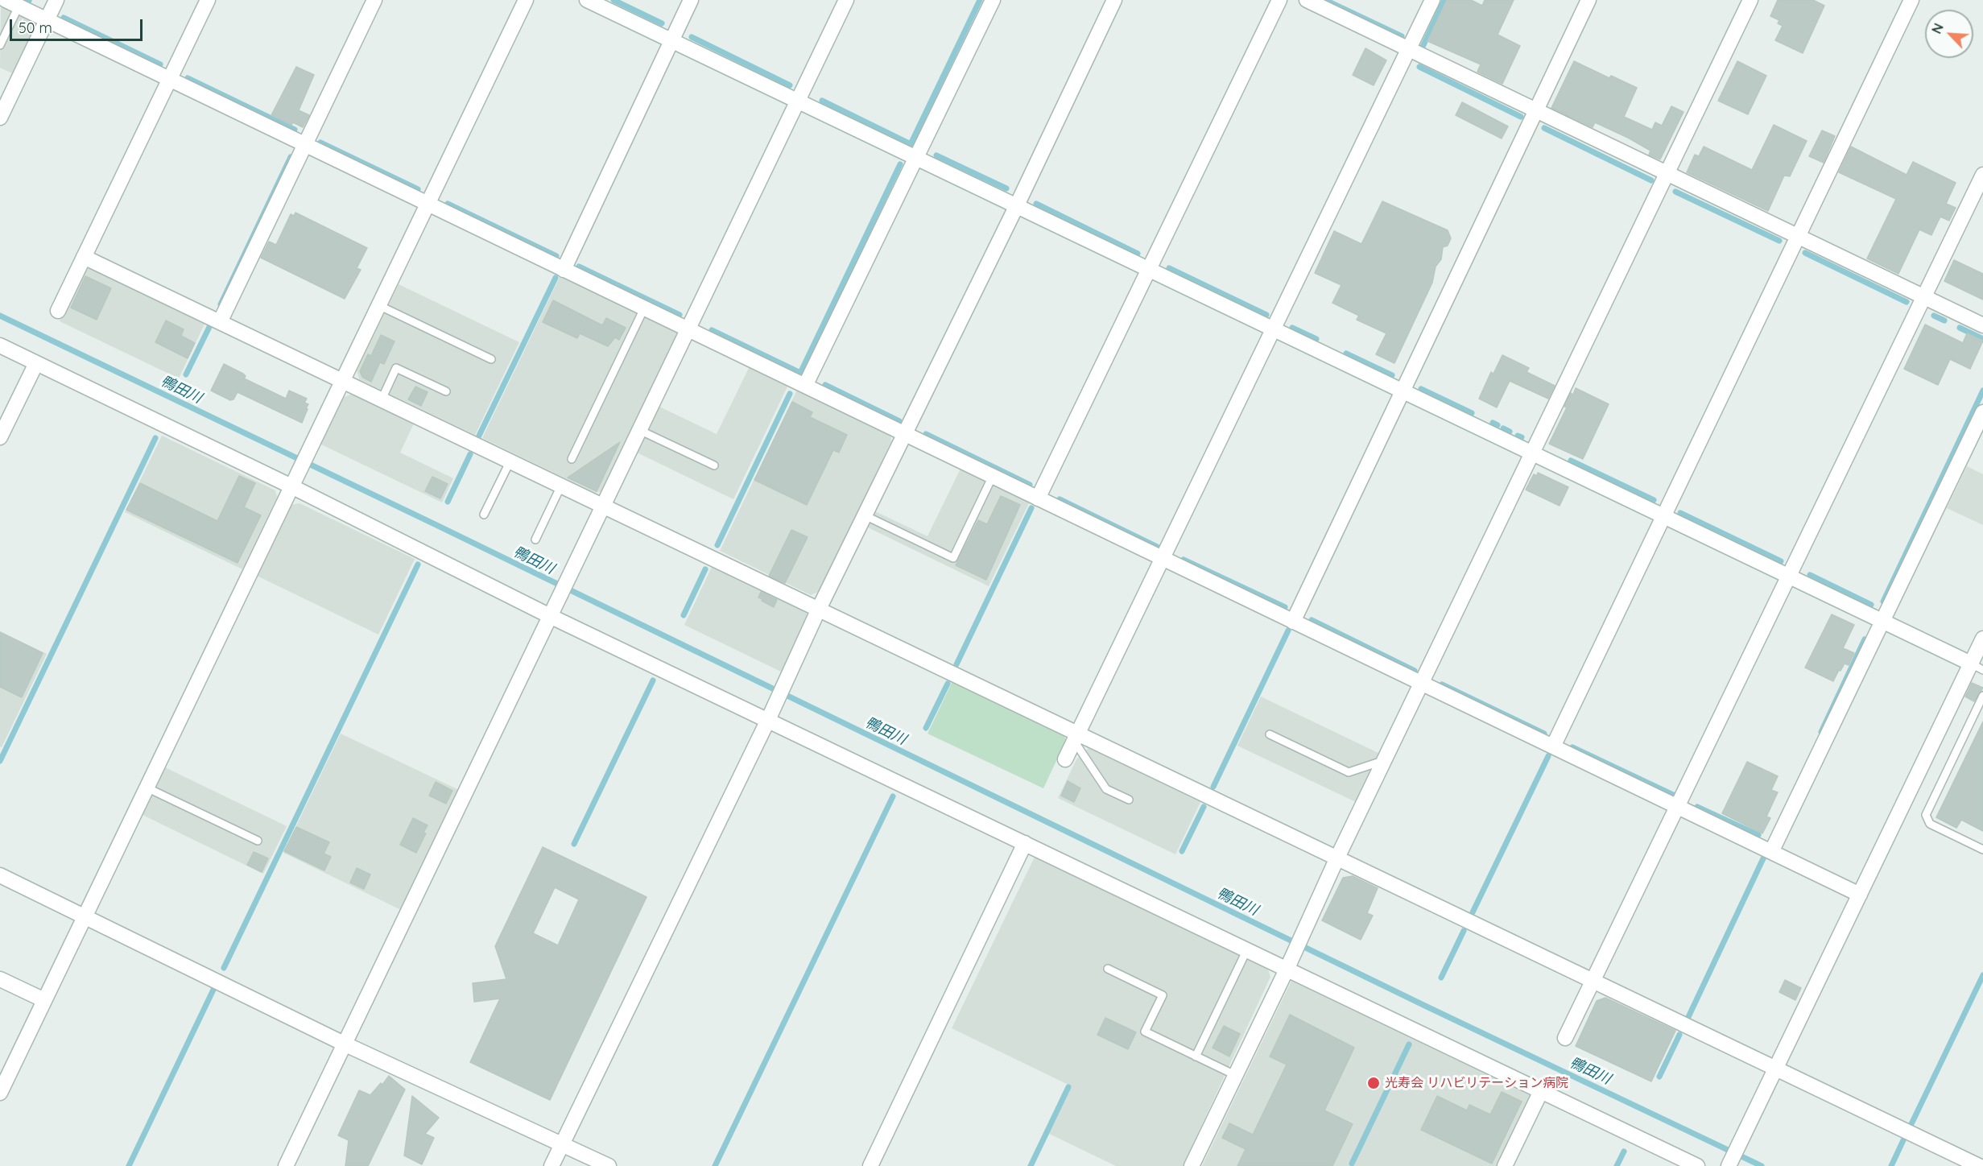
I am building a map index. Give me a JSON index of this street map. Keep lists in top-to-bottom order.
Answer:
{
  "water": ["鴨田川"],
  "places": ["光寿会 リハビリテーション病院"],
  "scale_bar": "50 m",
  "north": "top left"
}
